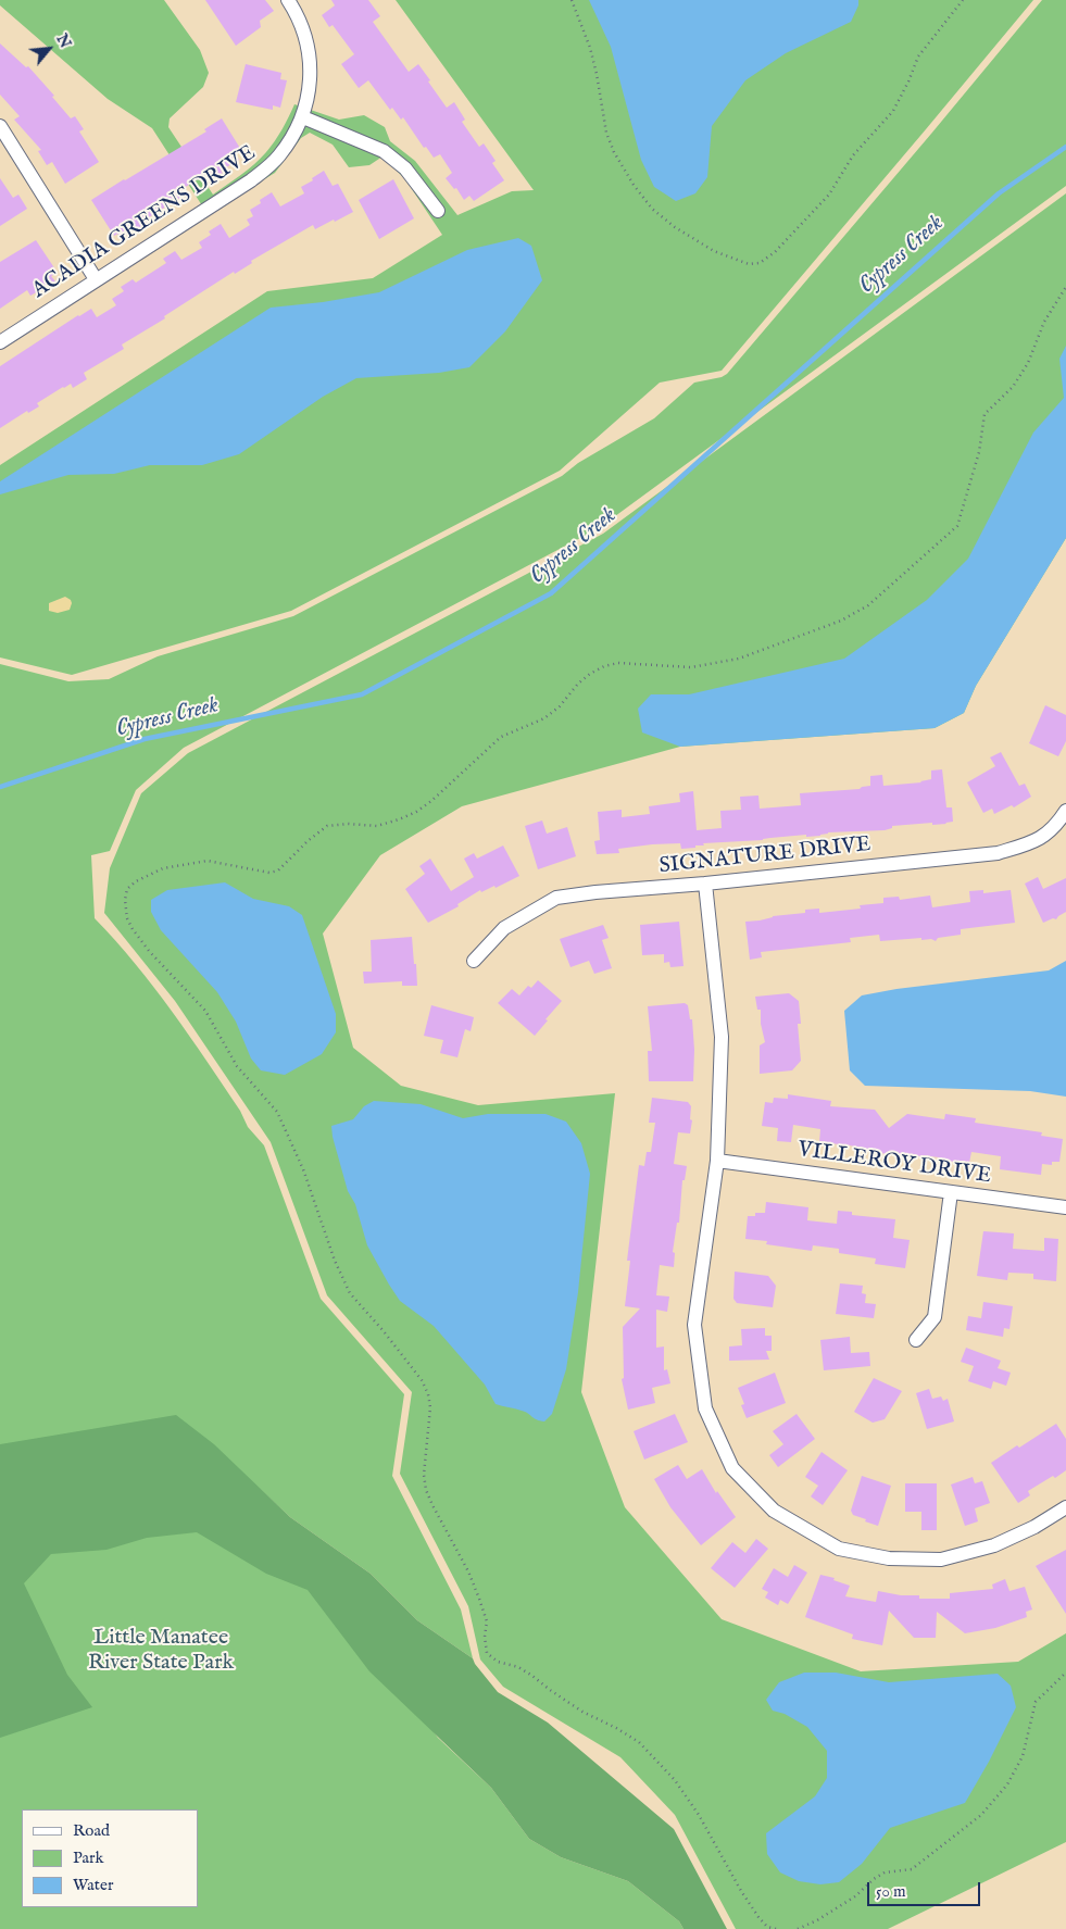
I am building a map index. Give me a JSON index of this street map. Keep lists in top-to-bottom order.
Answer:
{
  "streets": {
    "street": ["ACADIA GREENS DRIVE", "SIGNATURE DRIVE", "VILLEROY DRIVE"]
  },
  "water": ["Cypress Creek"],
  "parks": ["Little Manatee River State Park"],
  "legend": ["Road", "Park", "Water"],
  "scale_bar": "50 m",
  "north": "top right"
}
